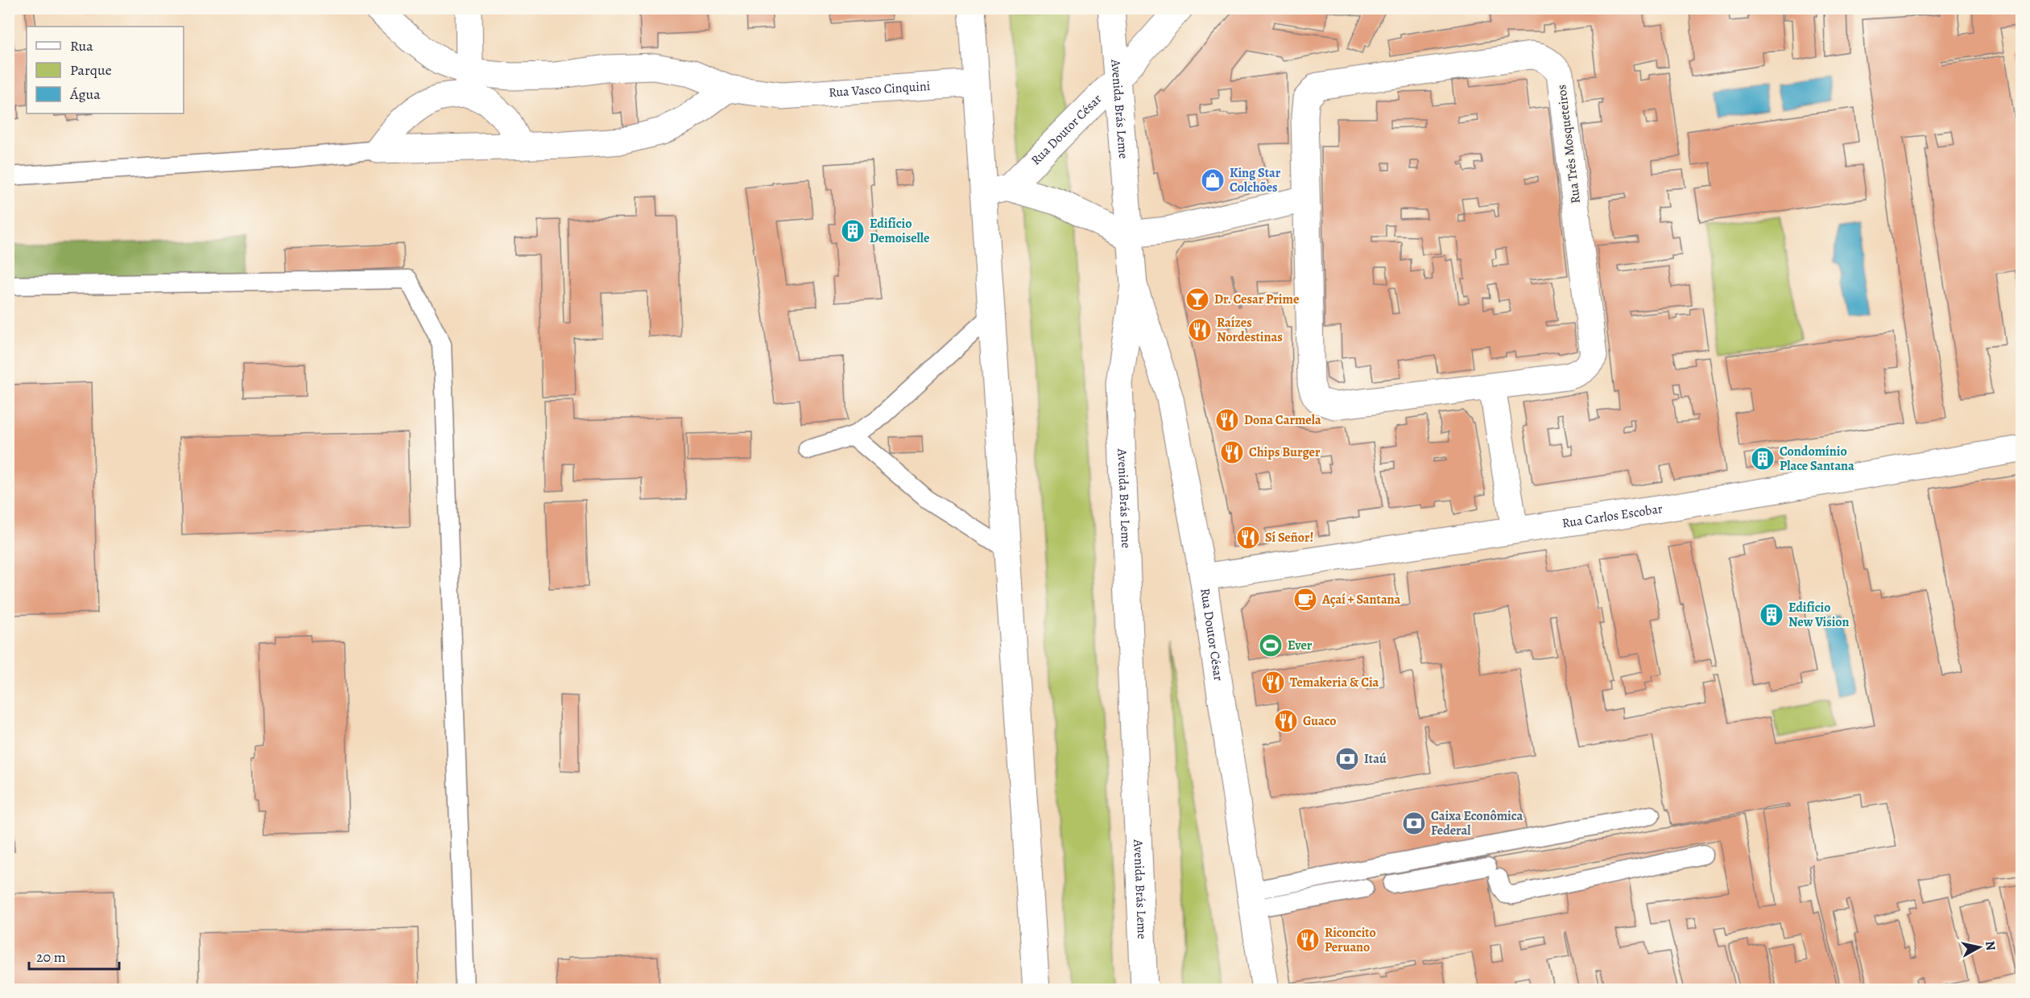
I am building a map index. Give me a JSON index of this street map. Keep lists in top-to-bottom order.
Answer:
{
  "streets": {
    "street": [
      "Rua Vasco Cinquini",
      "Avenida Brás Leme",
      "Rua Doutor César",
      "Rua Três Mosqueteiros",
      "Rua Carlos Escobar"
    ]
  },
  "crossings": [
    ["Avenida Brás Leme", "Rua Doutor César"],
    ["Rua Doutor César", "Rua Carlos Escobar"]
  ],
  "places": {
    "shop": ["King Star Colchões"],
    "building": ["Edifício Demoiselle", "Condomínio Place Santana", "Edifício New Vision"],
    "bar": ["Dr. Cesar Prime"],
    "restaurant": [
      "Raízes Nordestinas",
      "Dona Carmela",
      "Chips Burger",
      "Sí Señor!",
      "Temakeria & Cia",
      "Guaco",
      "Riconcito Peruano"
    ],
    "cafe": ["Açaí + Santana"],
    "sports": ["Ever"],
    "bank": ["Itaú", "Caixa Econômica Federal"]
  },
  "legend": ["Rua", "Parque", "Água"],
  "scale_bar": "20 m",
  "north": "right"
}
